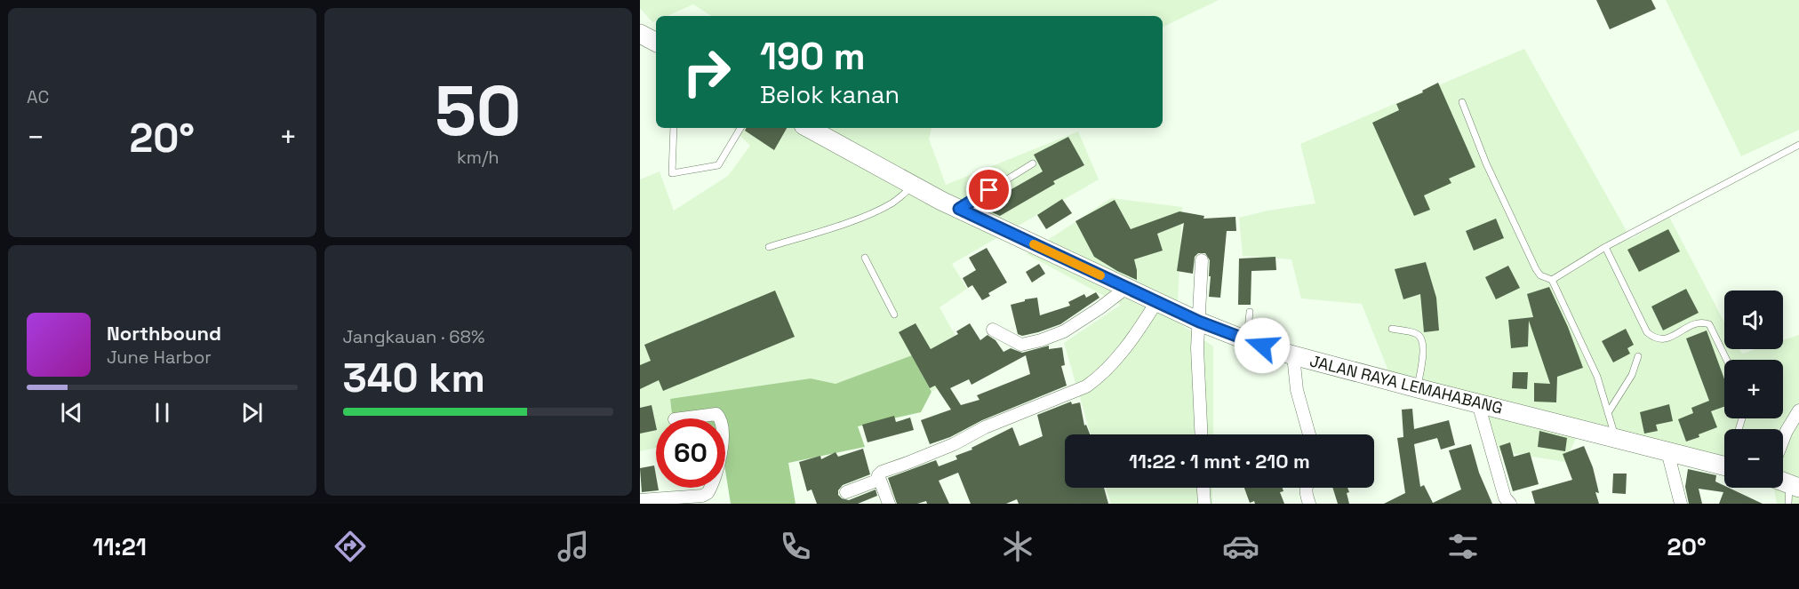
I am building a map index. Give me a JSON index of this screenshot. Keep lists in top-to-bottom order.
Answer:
{
  "streets": {
    "main road": ["JALAN RAYA LEMAHABANG"]
  },
  "page": {
    "tile": [
      "AC",
      ["50", "km/h"],
      ["Jangkauan · 68%", "340 km"]
    ],
    "turn": ["190 m", "Belok kanan"],
    "heat": ["−", "20°", "+"],
    "map_buttons": ["+", "−"],
    "song": ["Northbound", "June Harbor"],
    "limit": "60",
    "trip": "11:22 · 1 mnt · 210 m",
    "tabs": ["11:21", "20°"]
  }
}
